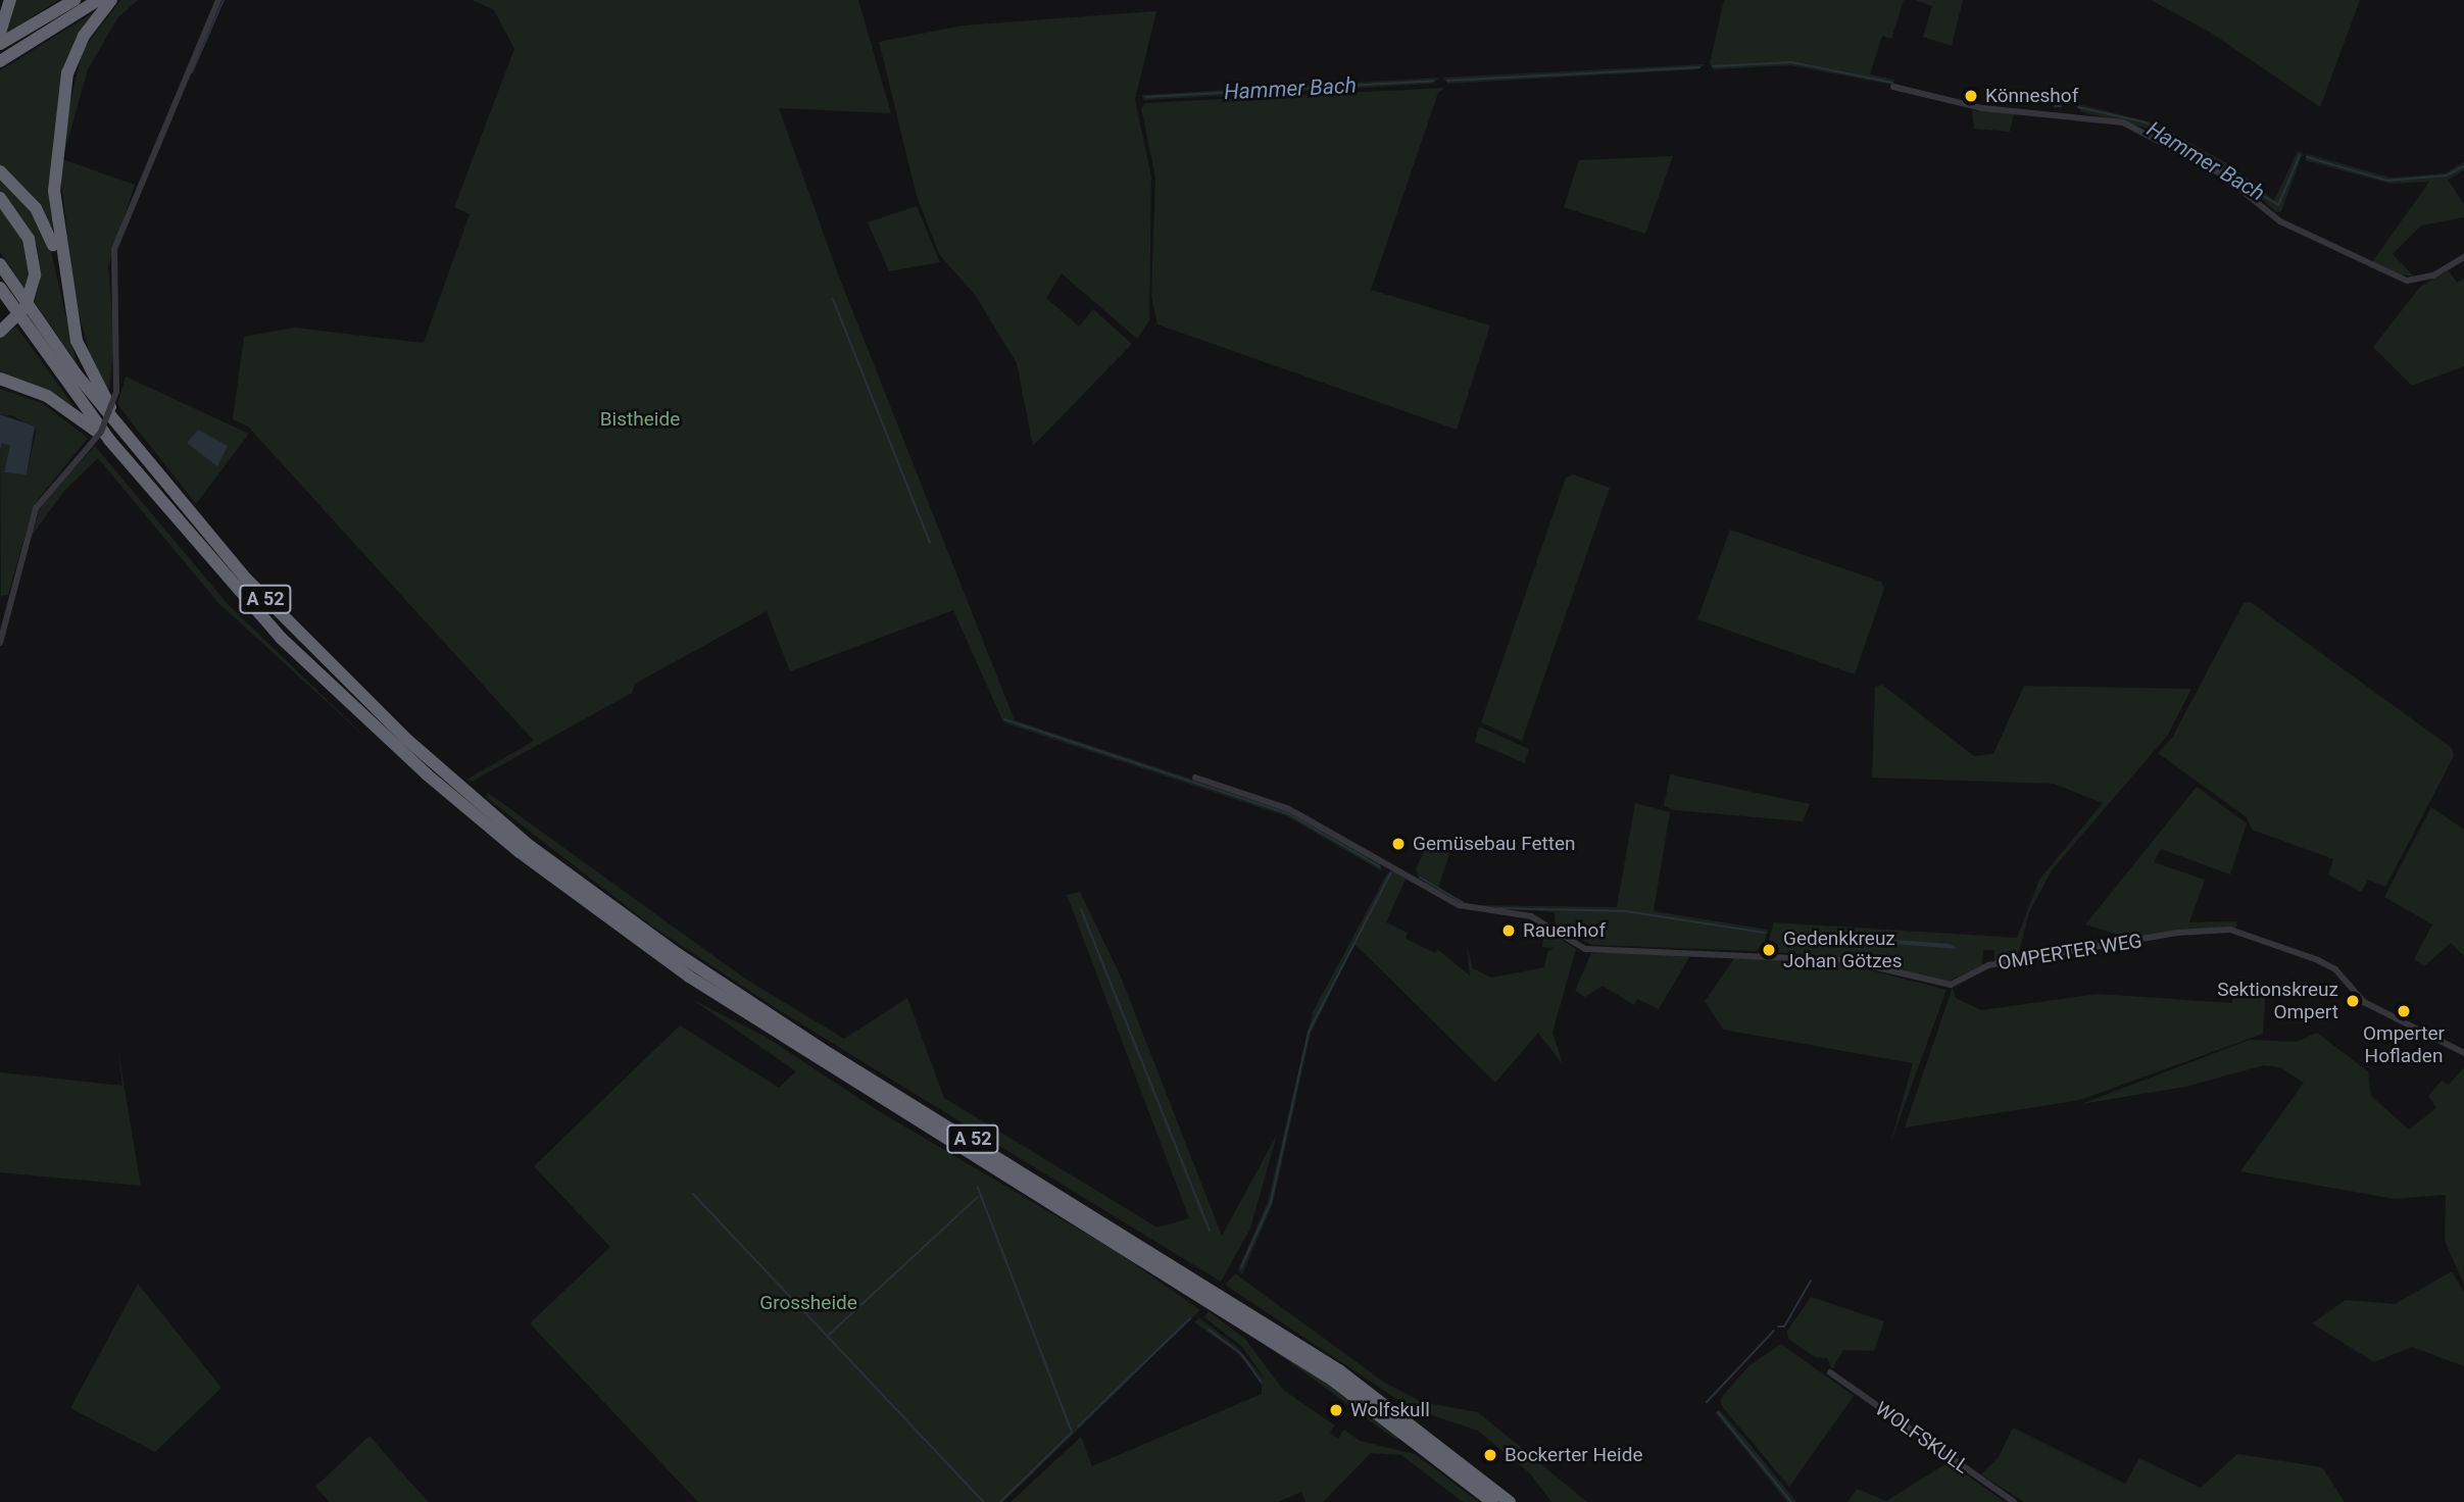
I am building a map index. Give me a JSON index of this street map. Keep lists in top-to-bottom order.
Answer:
{
  "streets": {
    "highway": ["A 52"],
    "street": ["OMPERTER WEG", "WOLFSKULL"]
  },
  "water": ["Hammer Bach"],
  "parks": ["Bistheide", "Grossheide"],
  "places": [
    "Könneshof",
    "Gemüsebau Fetten",
    "Rauenhof",
    "Gedenkkreuz Johan Götzes",
    "Sektionskreuz Ompert",
    "Omperter Hofladen",
    "Wolfskull",
    "Bockerter Heide"
  ]
}
